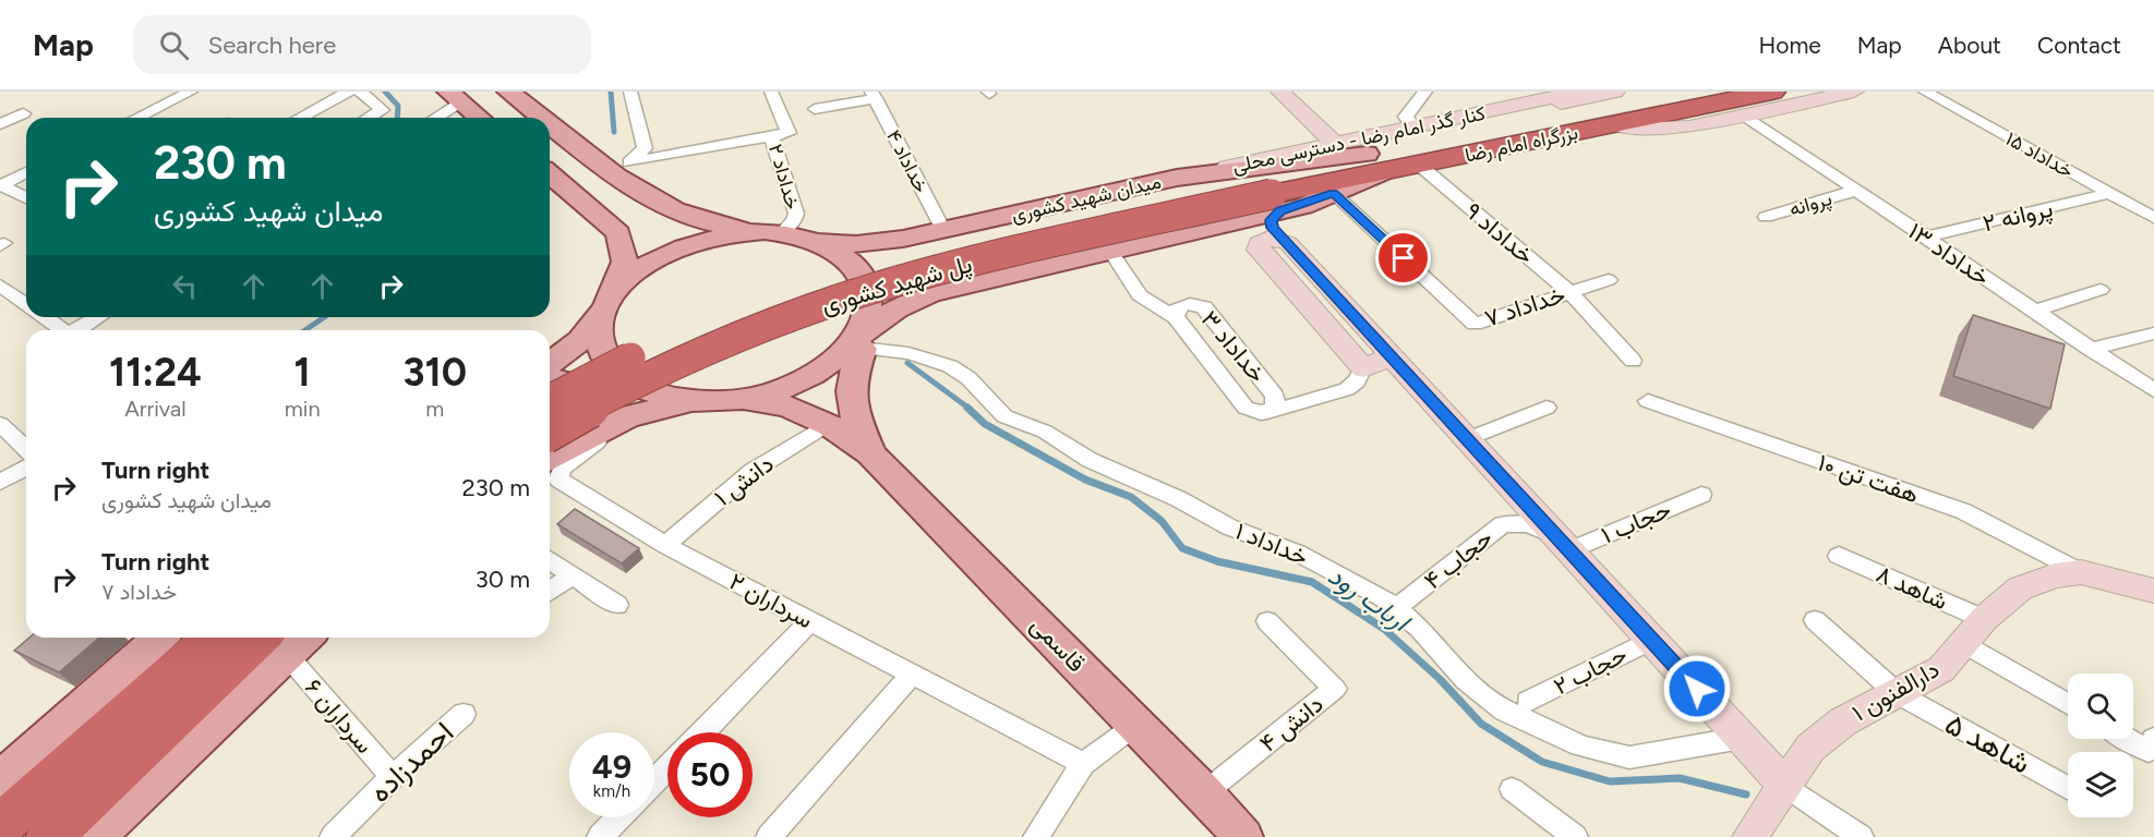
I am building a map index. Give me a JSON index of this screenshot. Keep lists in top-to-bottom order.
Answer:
{
  "streets": {
    "highway": ["بزرگراه امام رضا", "پل شهید کشوری"],
    "main road": [
      "کنار گذر امام رضا - دسترسی محلی",
      "میدان شهید کشوری",
      "قاسمی",
      "دارالفنون ۱"
    ],
    "street": [
      "خداداد ۱۵",
      "خداداد ۴",
      "خداداد ۲",
      "پروانه",
      "پروانه ۲",
      "خداداد ۹",
      "خداداد ۱۳",
      "خداداد ۷",
      "خداداد ۳",
      "هفت تن ۱۰",
      "دانش ۱",
      "حجاب ۱",
      "خداداد ۱",
      "حجاب ۴",
      "شاهد ۸",
      "سرداران ۲",
      "حجاب ۲",
      "سرداران ۶",
      "دانش ۴",
      "شاهد ۵",
      "احمدزاده"
    ]
  },
  "crossings": [
    ["کنار گذر امام رضا - دسترسی محلی", "میدان شهید کشوری"],
    ["بزرگراه امام رضا", "میدان شهید کشوری"],
    ["بزرگراه امام رضا", "خداداد ۹"],
    ["بزرگراه امام رضا", "پل شهید کشوری"],
    ["خداداد ۱۵", "پروانه ۲"],
    ["خداداد ۴", "میدان شهید کشوری"],
    ["خداداد ۲", "میدان شهید کشوری"],
    ["خداداد ۲", "خداداد ۱"],
    ["میدان شهید کشوری", "پل شهید کشوری"],
    ["میدان شهید کشوری", "خداداد ۷"],
    ["میدان شهید کشوری", "خداداد ۳"],
    ["میدان شهید کشوری", "خداداد ۱"],
    ["میدان شهید کشوری", "سرداران ۲"],
    ["پروانه", "خداداد ۱۳"],
    ["پروانه ۲", "خداداد ۱۳"],
    ["خداداد ۹", "خداداد ۷"],
    ["هفت تن ۱۰", "دارالفنون ۱"],
    ["دانش ۱", "سرداران ۲"],
    ["حجاب ۱", "حجاب ۴"],
    ["خداداد ۱", "حجاب ۴"],
    ["شاهد ۸", "دارالفنون ۱"],
    ["قاسمی", "دانش ۴"],
    ["دارالفنون ۱", "شاهد ۵"],
    ["سرداران ۶", "احمدزاده"]
  ],
  "water": ["ارباب رود"],
  "page": {
    "header": "Map",
    "search": "Search here",
    "nav": [
      "Home",
      "Map",
      "About",
      "Contact"
    ],
    "turn": ["230 m", "میدان شهید کشوری"],
    "eta": [
      "11:24",
      "Arrival",
      "1",
      "min",
      "310",
      "m"
    ],
    "list": [
      {
        "name": "Turn right",
        "note": "میدان شهید کشوری",
        "value": "230 m"
      },
      {
        "name": "Turn right",
        "note": "خداداد ۷",
        "value": "30 m"
      }
    ],
    "speed": "49 km/h",
    "limit": "50"
  }
}
